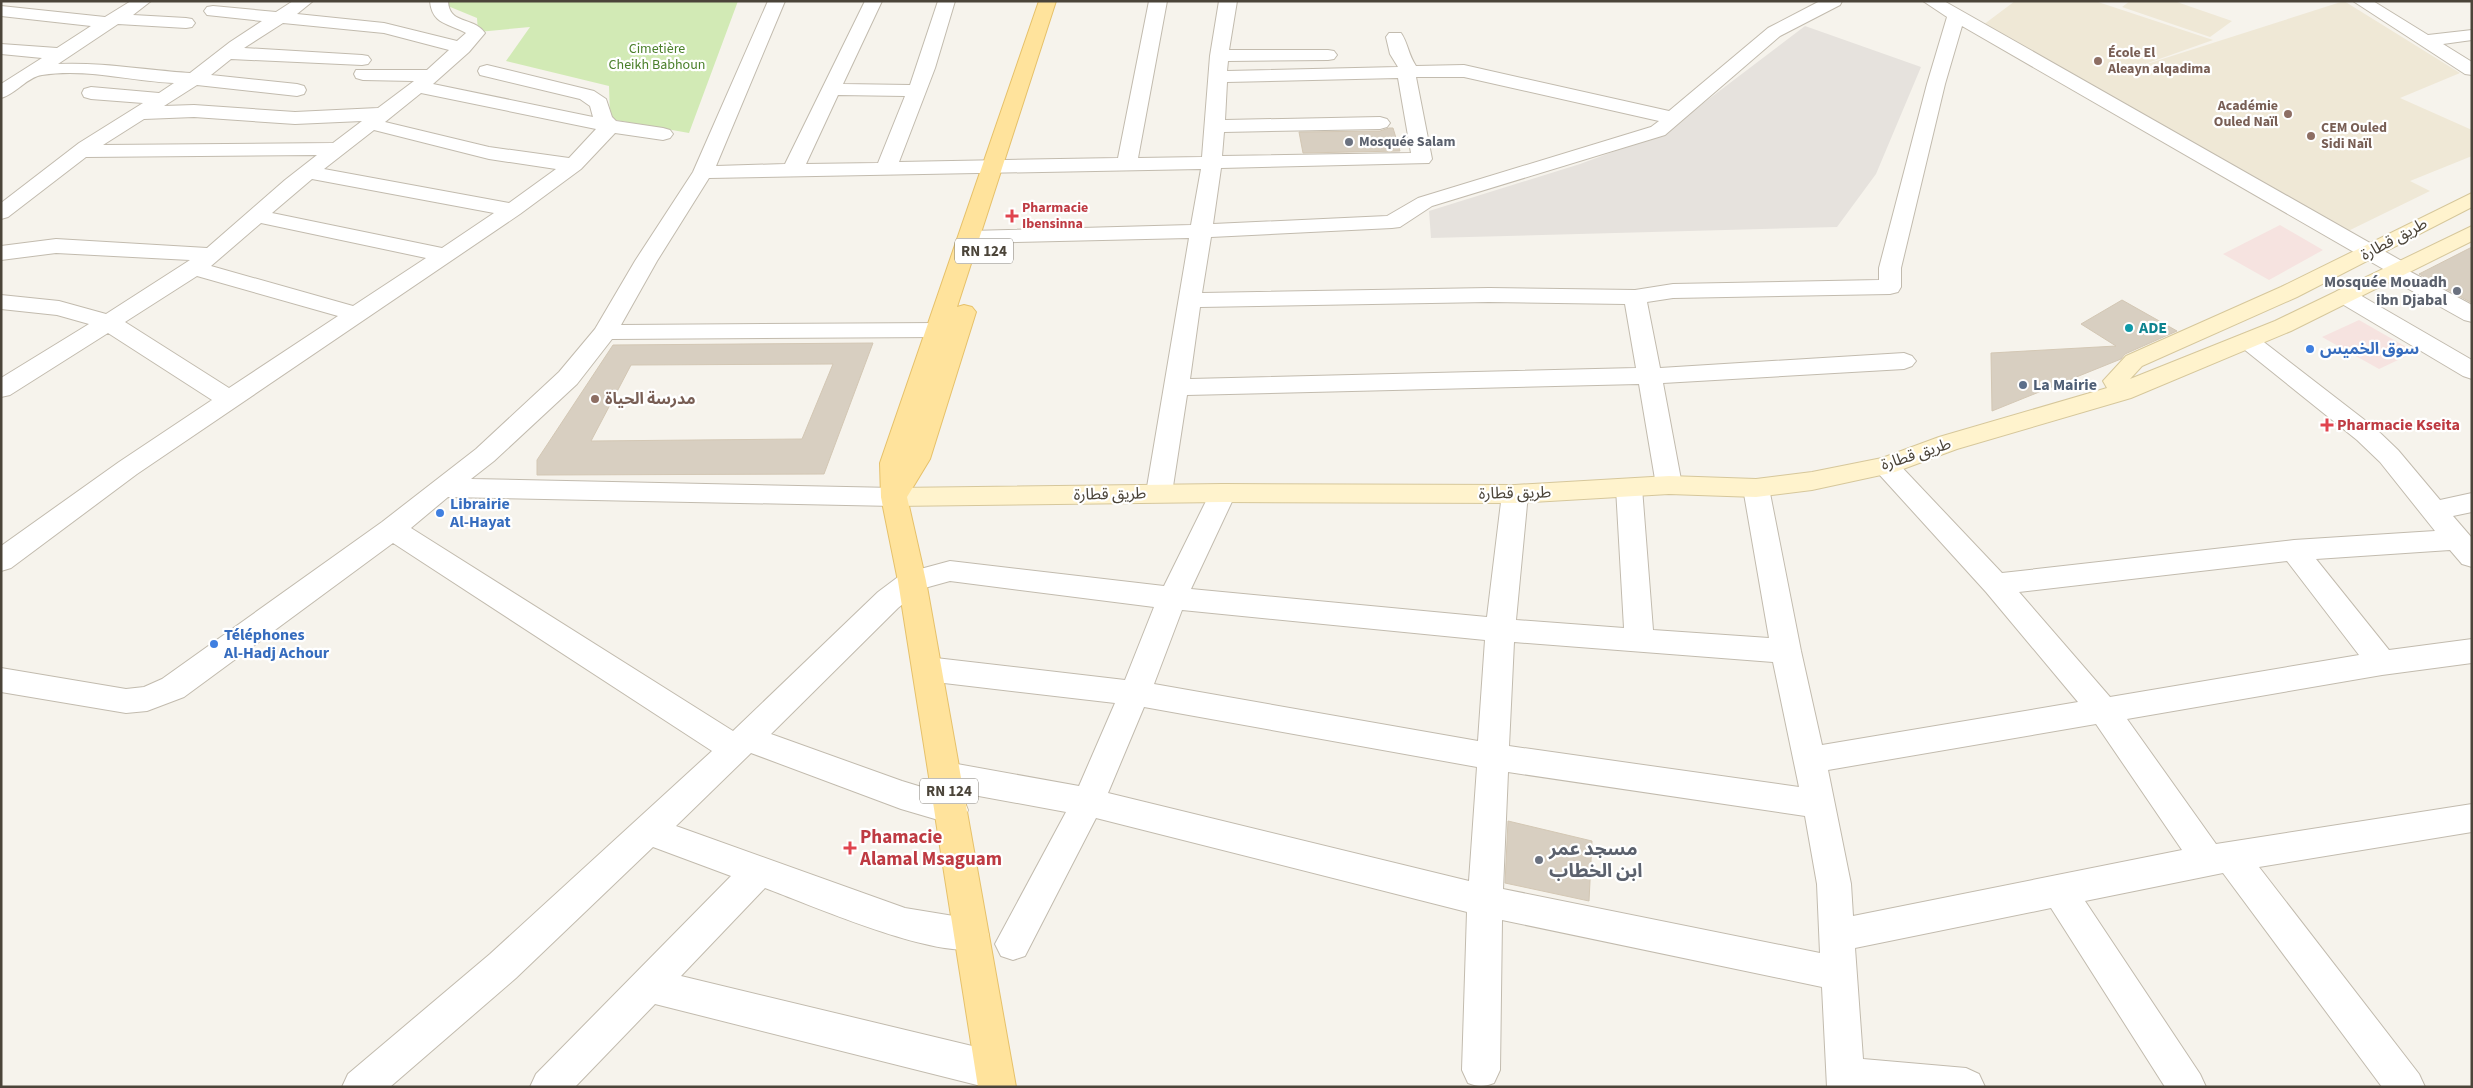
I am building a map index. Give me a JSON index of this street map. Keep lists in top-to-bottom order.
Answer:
{
  "streets": {
    "main road": ["طريق قطارة", "RN 124"]
  },
  "crossings": [
    ["طريق قطارة", "RN 124"]
  ],
  "parks": ["Cimetière Cheikh Babhoun"],
  "places": {
    "other": [
      "École El Aleayn alqadima",
      "Académie Ouled Naïl",
      "CEM Ouled Sidi Naïl",
      "Mosquée Salam",
      "Mosquée Mouadh ibn Djabal",
      "ADE",
      "سوق الخميس",
      "La Mairie",
      "مدرسة الحياة",
      "Librairie Al-Hayat",
      "Téléphones Al-Hadj Achour",
      "مسجد عمر ابن الخطاب"
    ],
    "health": ["Pharmacie Ibensinna", "Pharmacie Kseita", "Phamacie Alamal Msaguam"]
  }
}
